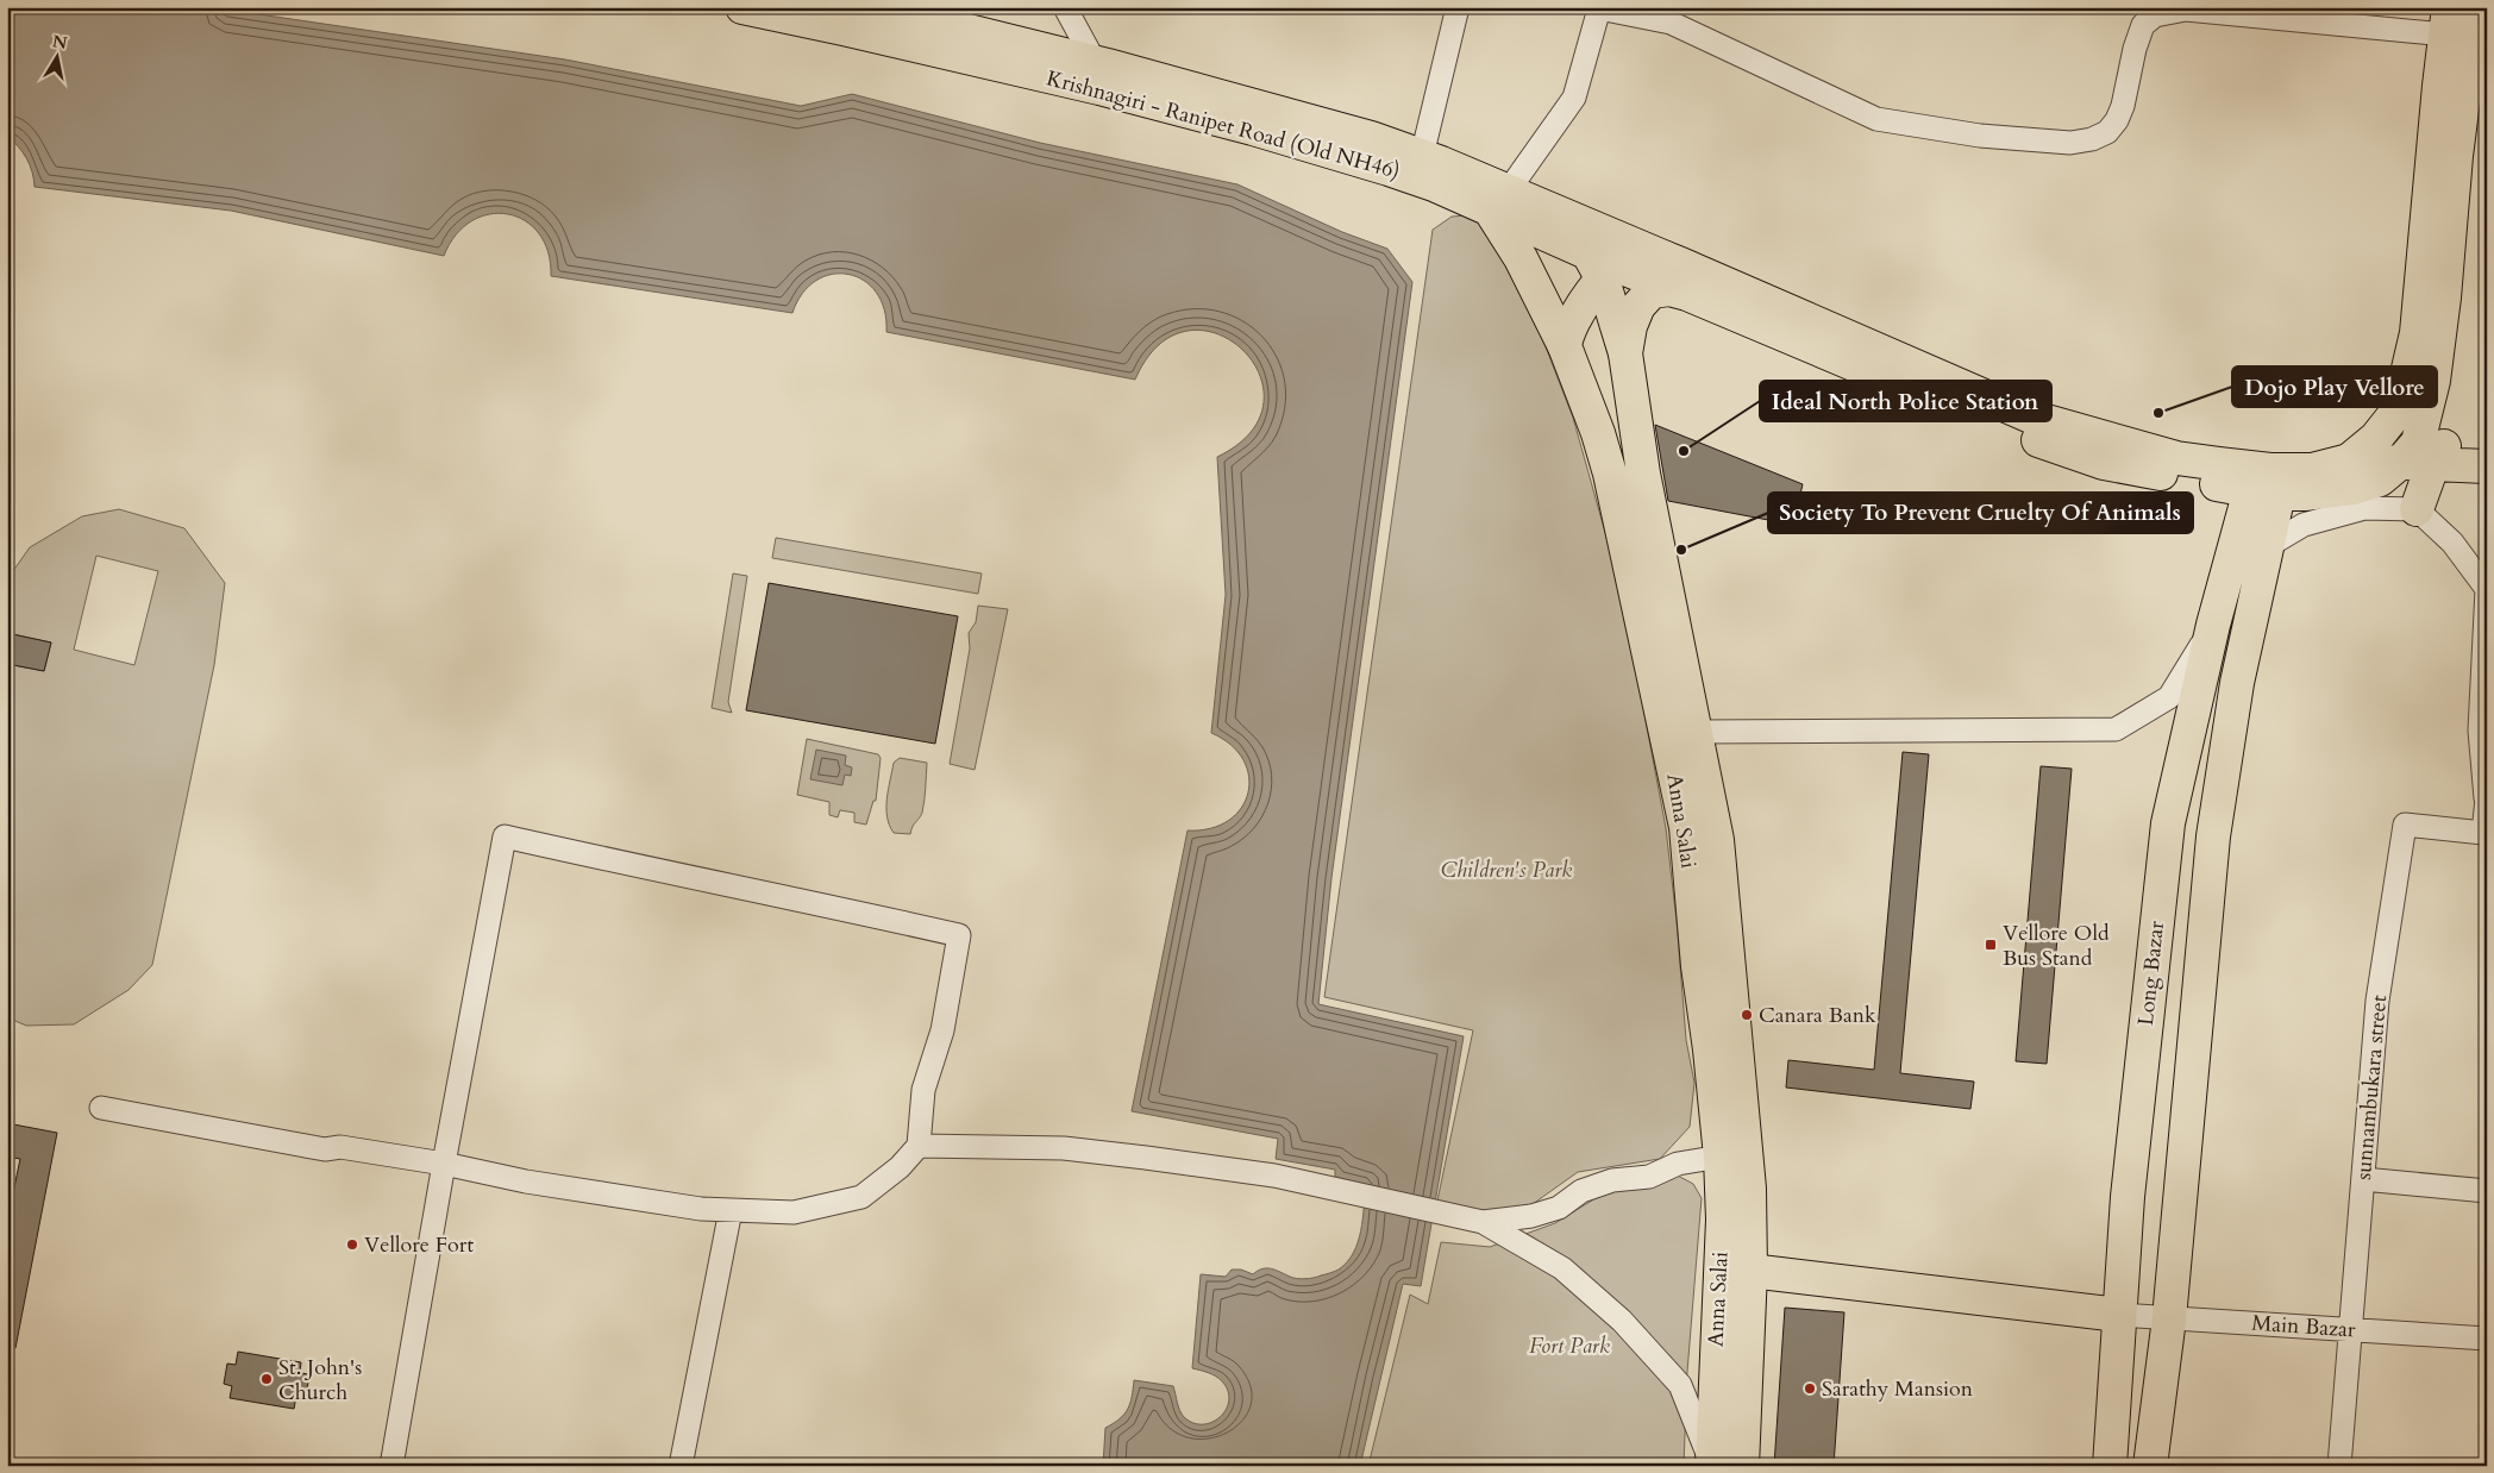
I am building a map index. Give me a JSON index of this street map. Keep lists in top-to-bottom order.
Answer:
{
  "streets": {
    "main road": ["Krishnagiri - Ranipet Road (Old NH46)", "Anna Salai", "Long Bazar"],
    "street": ["sunnambukara street", "Main Bazar"]
  },
  "crossings": [
    ["Krishnagiri - Ranipet Road (Old NH46)", "Anna Salai"],
    ["Long Bazar", "Main Bazar"],
    ["sunnambukara street", "Main Bazar"]
  ],
  "parks": ["Children's Park", "Fort Park"],
  "places": {
    "other": [
      "Dojo Play Vellore",
      "Ideal North Police Station",
      "Society To Prevent Cruelty Of Animals",
      "Canara Bank",
      "Vellore Fort",
      "St. John's Church",
      "Sarathy Mansion"
    ],
    "transit": ["Vellore Old Bus Stand"]
  },
  "north": "top"
}
